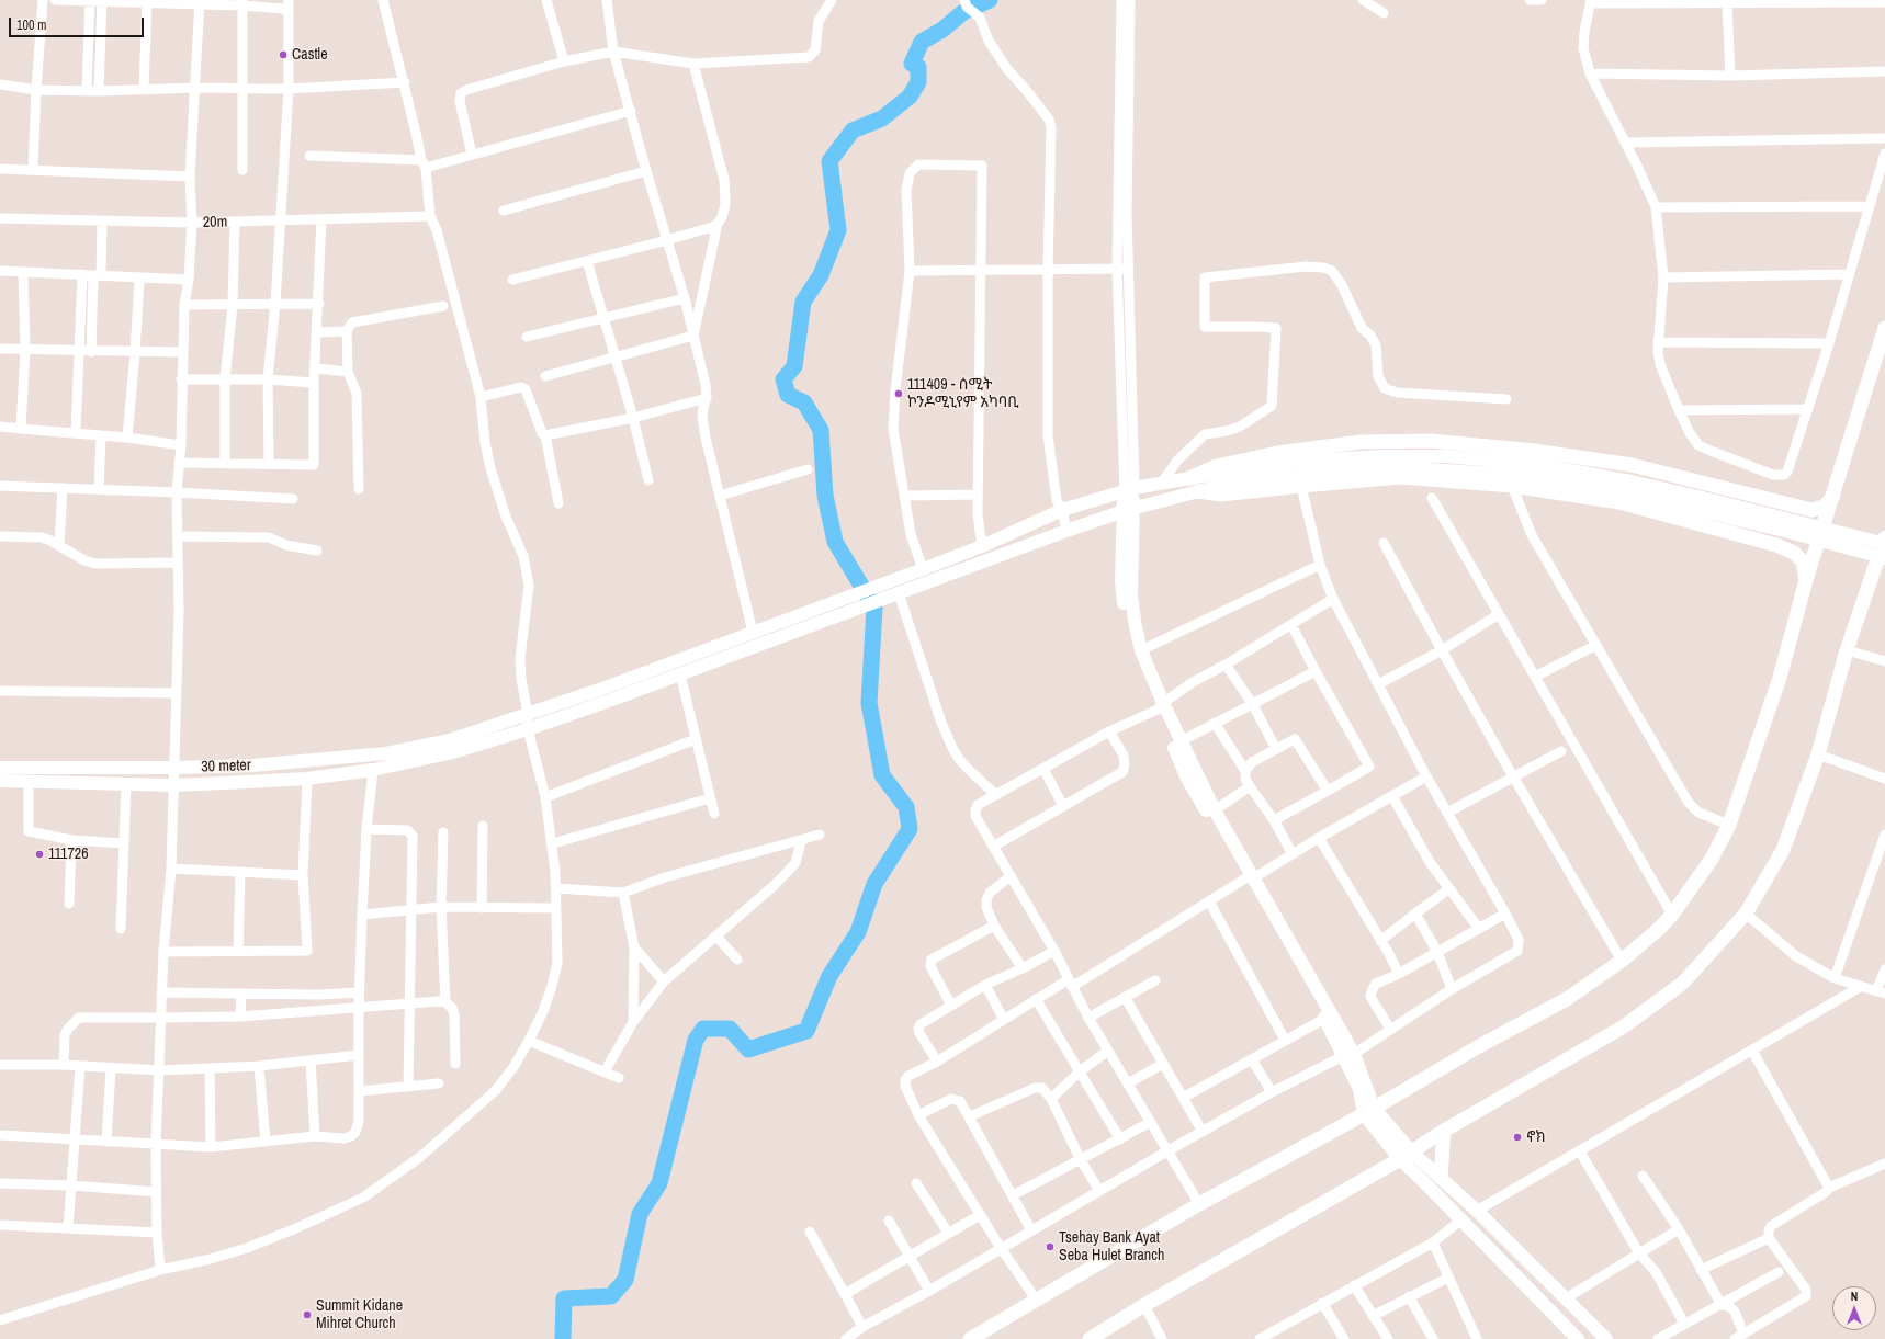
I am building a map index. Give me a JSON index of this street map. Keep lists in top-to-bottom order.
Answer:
{
  "streets": {
    "main road": ["30 meter"],
    "street": ["20m"]
  },
  "places": [
    "Castle",
    "111409 - ሰሚት ኮንዶሚኒየም አካባቢ",
    "111726",
    "ኖክ",
    "Tsehay Bank Ayat Seba Hulet Branch",
    "Summit Kidane Mihret Church"
  ],
  "scale_bar": "100 m",
  "north": "top"
}
